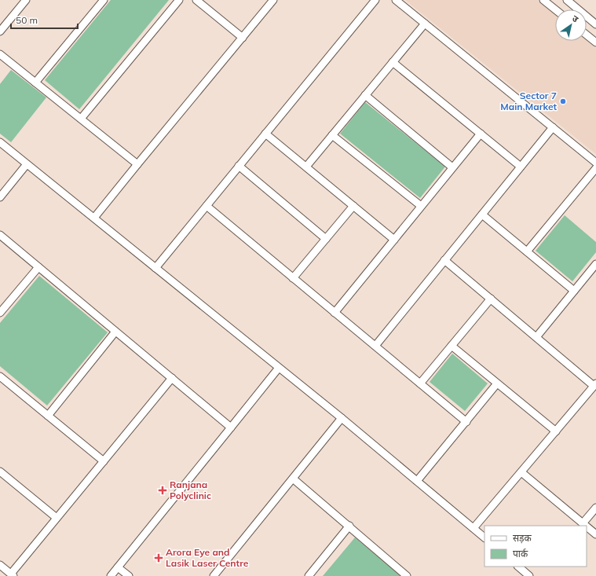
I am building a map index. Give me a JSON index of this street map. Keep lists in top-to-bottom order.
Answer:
{
  "places": {
    "other": ["Sector 7 Main Market"],
    "health": ["Ranjana Polyclinic", "Arora Eye and Lasik Laser Centre"]
  },
  "legend": ["सड़क", "पार्क"],
  "scale_bar": "50 m",
  "north": "top right"
}
